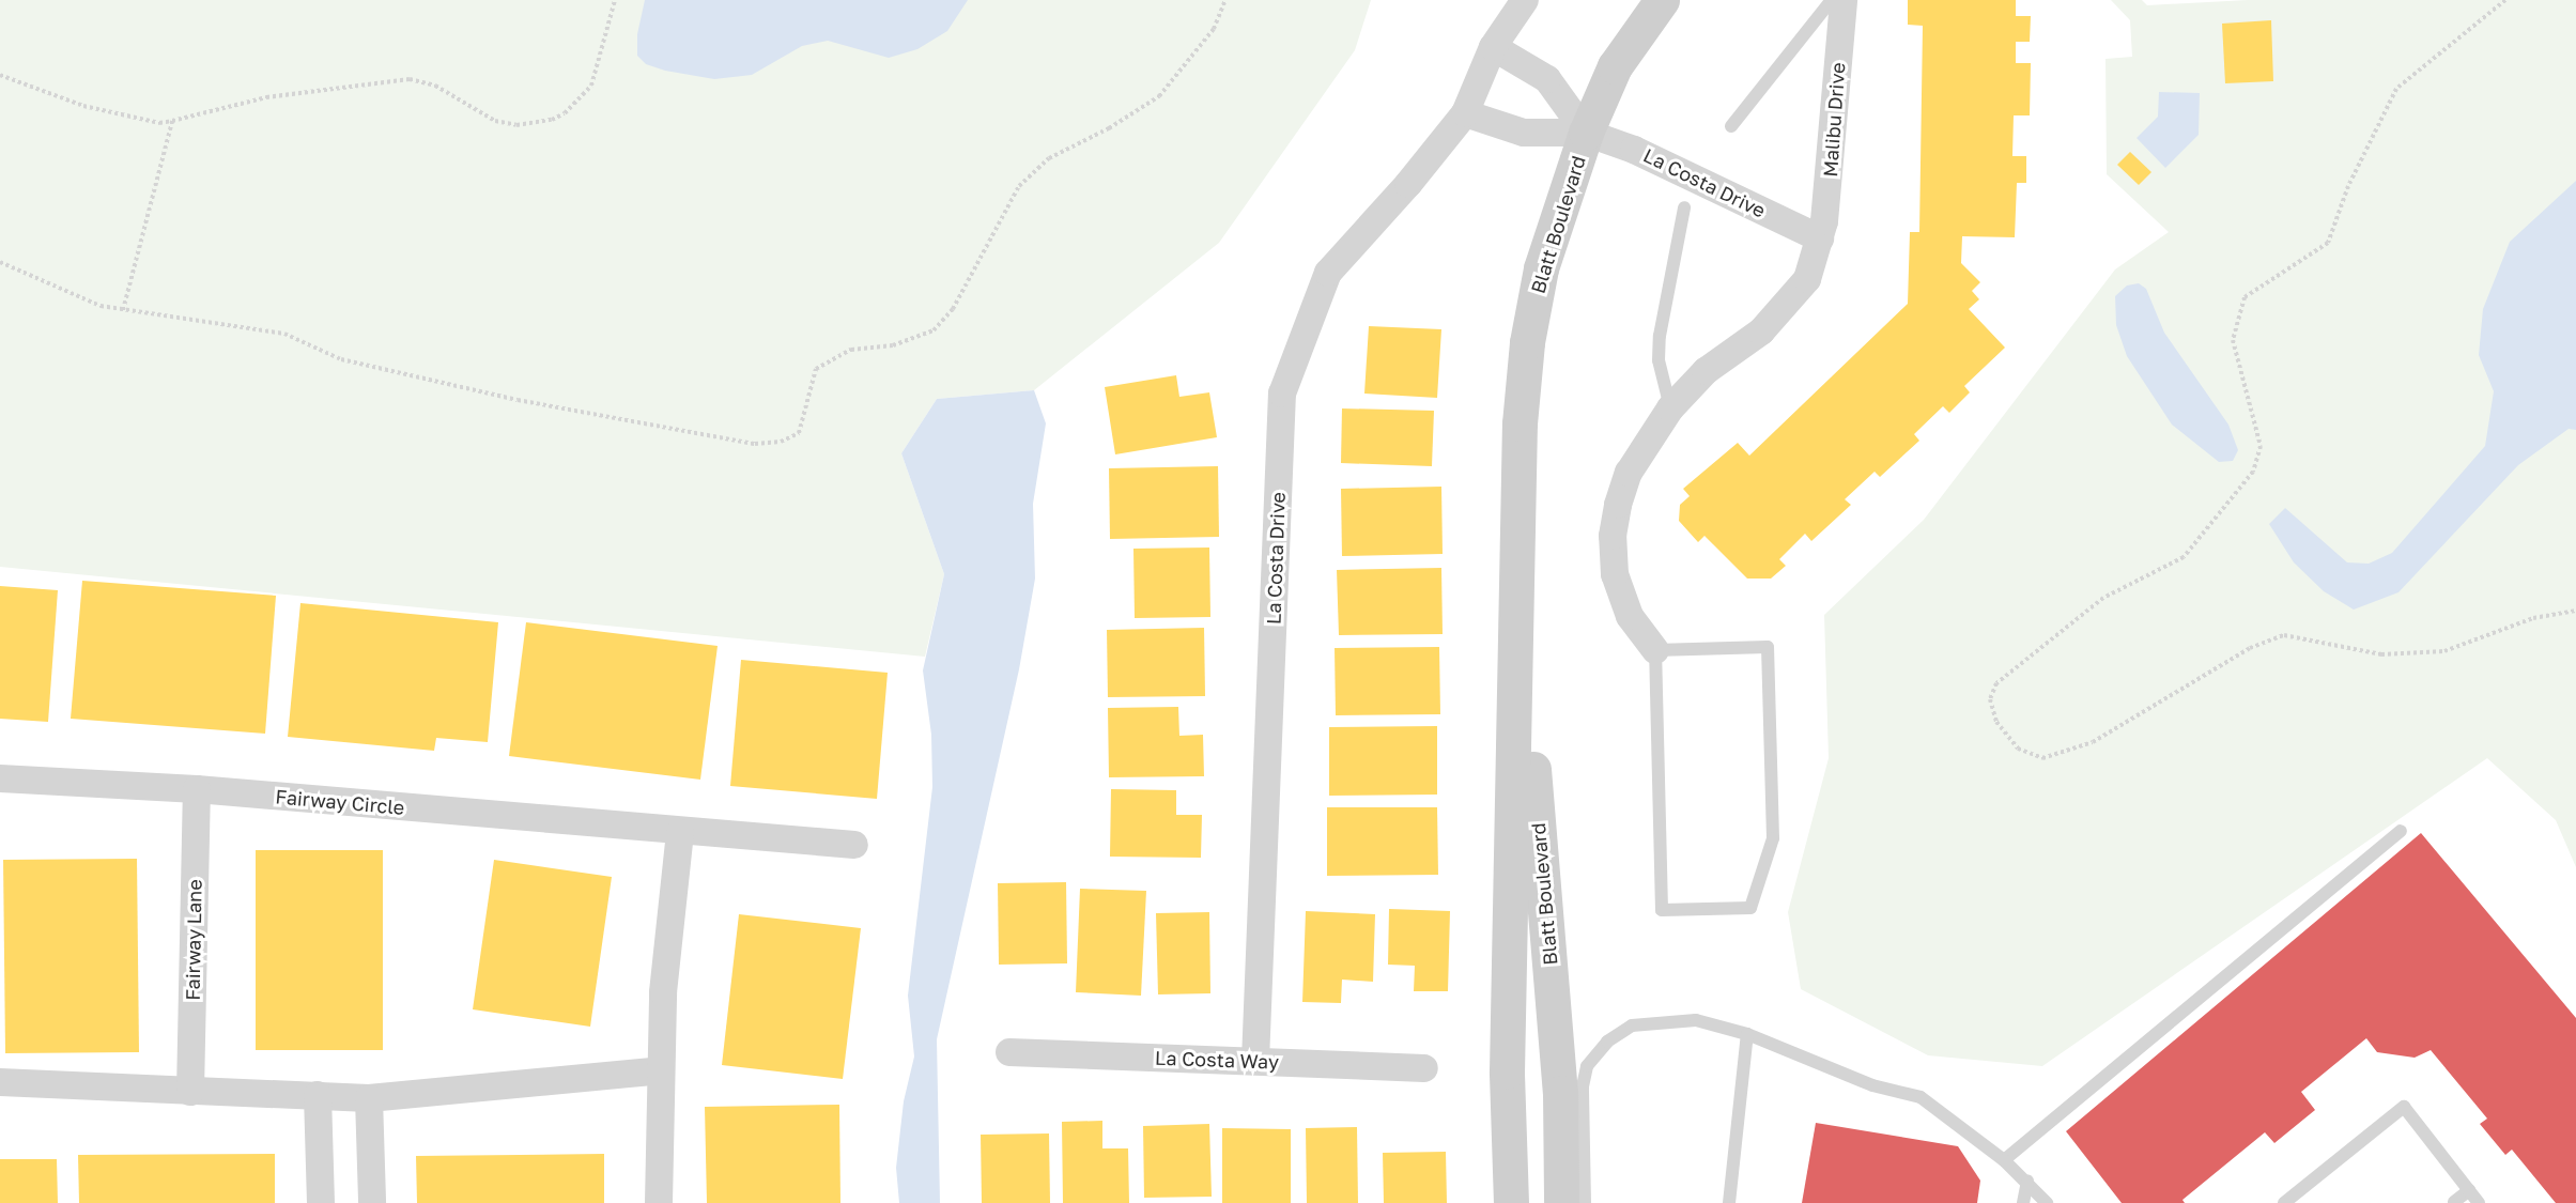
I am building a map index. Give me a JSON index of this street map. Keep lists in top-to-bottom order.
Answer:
{
  "streets": {
    "street": [
      "Malibu Drive",
      "La Costa Drive",
      "Blatt Boulevard",
      "Fairway Circle",
      "Fairway Lane",
      "La Costa Way"
    ]
  },
  "crossings": [
    ["Malibu Drive", "La Costa Drive"],
    ["La Costa Drive", "Blatt Boulevard"],
    ["La Costa Drive", "La Costa Way"],
    ["Fairway Circle", "Fairway Lane"]
  ]
}
